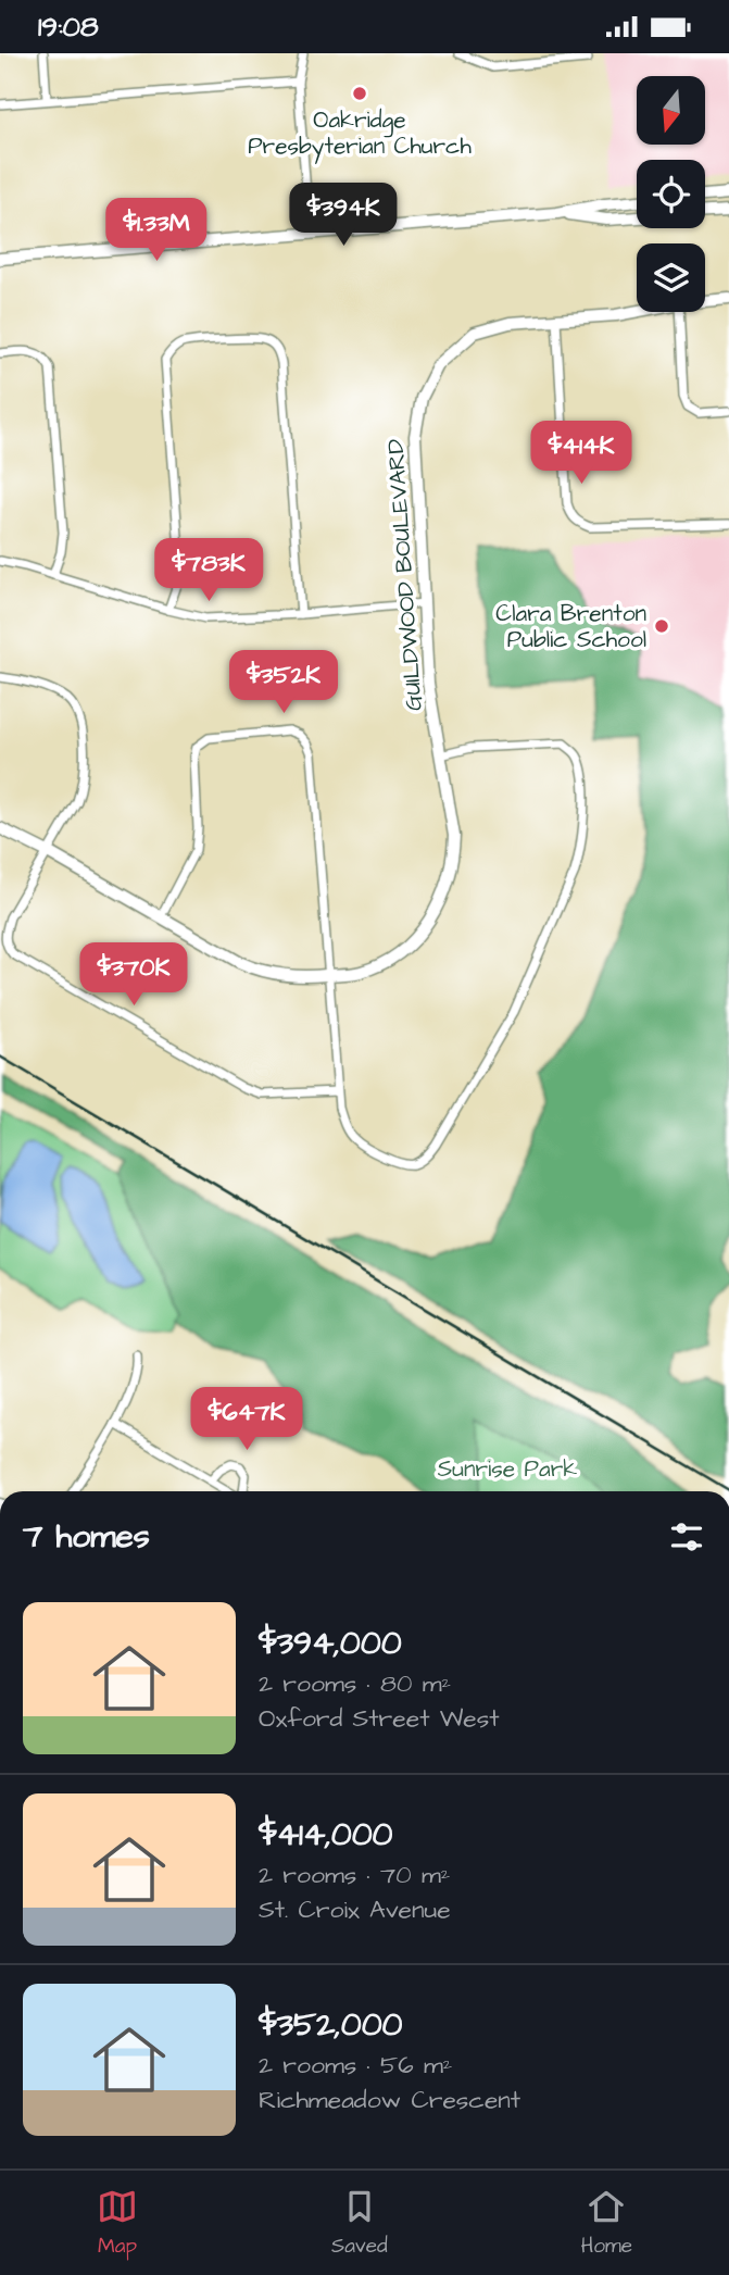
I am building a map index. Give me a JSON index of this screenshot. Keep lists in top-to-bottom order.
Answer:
{
  "streets": {
    "street": ["GUILDWOOD BOULEVARD"]
  },
  "parks": ["Sunrise Park"],
  "places": ["Oakridge Presbyterian Church", "Clara Brenton Public School"],
  "north": "bottom",
  "page": {
    "status": "19:08",
    "price": [
      "$394K",
      "$1.33M",
      "$414K",
      "$783K",
      "$352K",
      "$370K",
      "$647K"
    ],
    "heading": "7 homes",
    "list": [
      {
        "name": "$394,000",
        "note": "2 rooms · 80 m² · Oxford Street West"
      },
      {
        "name": "$414,000",
        "note": "2 rooms · 70 m² · St. Croix Avenue"
      },
      {
        "name": "$352,000",
        "note": "2 rooms · 56 m² · Richmeadow Crescent"
      }
    ],
    "tabs": ["Map", "Saved", "Home"]
  }
}
